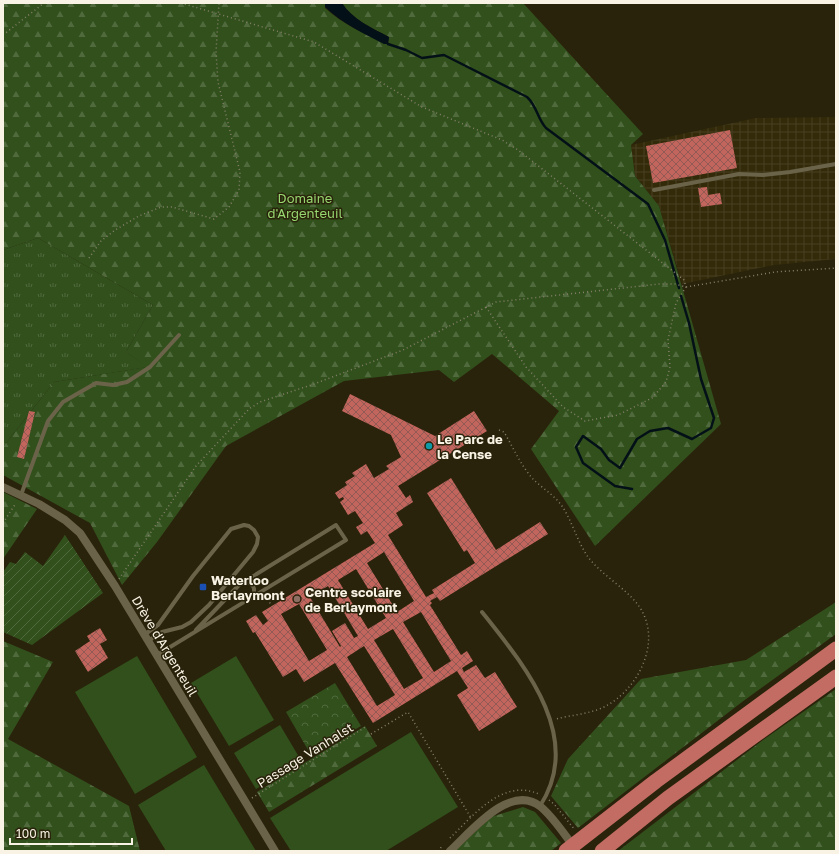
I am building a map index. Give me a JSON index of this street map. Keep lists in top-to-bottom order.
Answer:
{
  "streets": {
    "street": ["Drève d'Argenteuil"],
    "path": ["Passage Vanhalst"]
  },
  "parks": ["Domaine d'Argenteuil"],
  "places": {
    "other": ["Le Parc de la Cense", "Centre scolaire de Berlaymont"],
    "transit": ["Waterloo Berlaymont"]
  },
  "scale_bar": "100 m"
}
